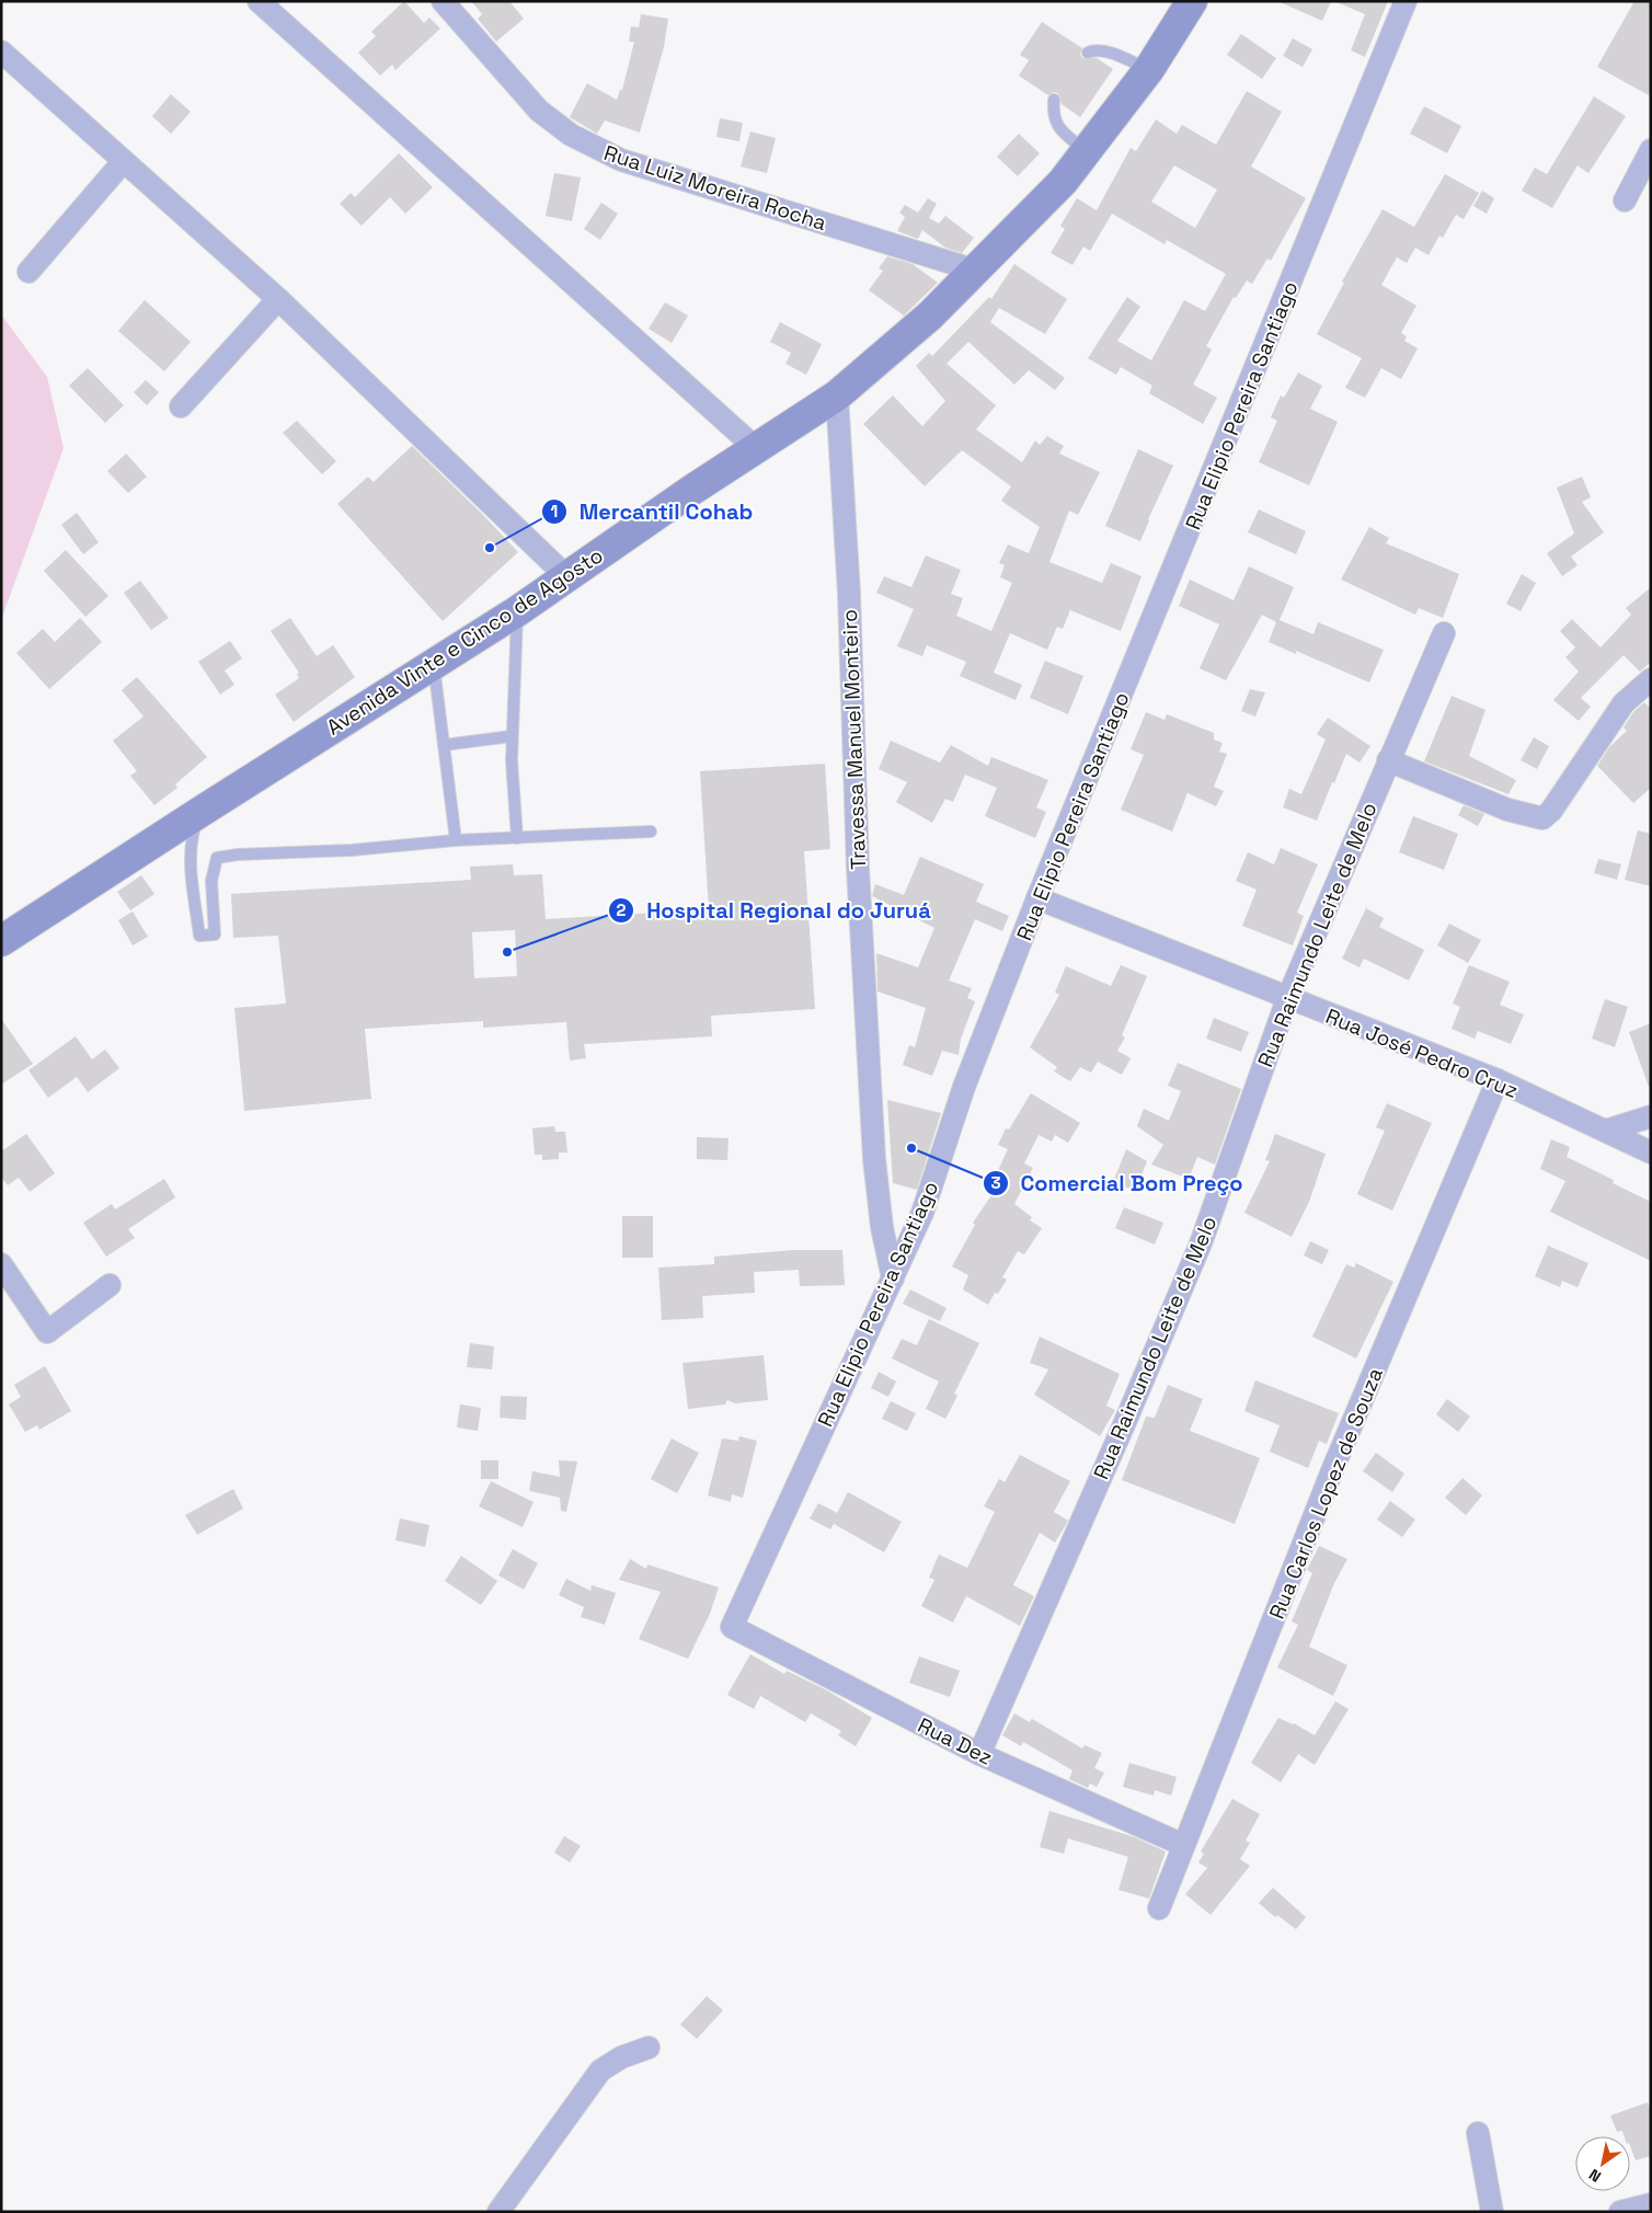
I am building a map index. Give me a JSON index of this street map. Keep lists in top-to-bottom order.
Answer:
{
  "streets": {
    "main road": ["Avenida Vinte e Cinco de Agosto"],
    "street": [
      "Rua Luiz Moreira Rocha",
      "Rua Elipio Pereira Santiago",
      "Travessa Manuel Monteiro",
      "Rua Raimundo Leite de Melo",
      "Rua José Pedro Cruz",
      "Rua Carlos Lopez de Souza",
      "Rua Dez"
    ]
  },
  "crossings": [
    ["Rua Luiz Moreira Rocha", "Avenida Vinte e Cinco de Agosto"],
    ["Rua Elipio Pereira Santiago", "Travessa Manuel Monteiro"],
    ["Rua Elipio Pereira Santiago", "Rua José Pedro Cruz"],
    ["Rua Elipio Pereira Santiago", "Rua Dez"],
    ["Avenida Vinte e Cinco de Agosto", "Travessa Manuel Monteiro"],
    ["Rua Raimundo Leite de Melo", "Rua José Pedro Cruz"],
    ["Rua Raimundo Leite de Melo", "Rua Dez"],
    ["Rua José Pedro Cruz", "Rua Carlos Lopez de Souza"],
    ["Rua Carlos Lopez de Souza", "Rua Dez"]
  ],
  "places": ["Mercantil Cohab", "Hospital Regional do Juruá", "Comercial Bom Preço"],
  "north": "bottom left"
}
